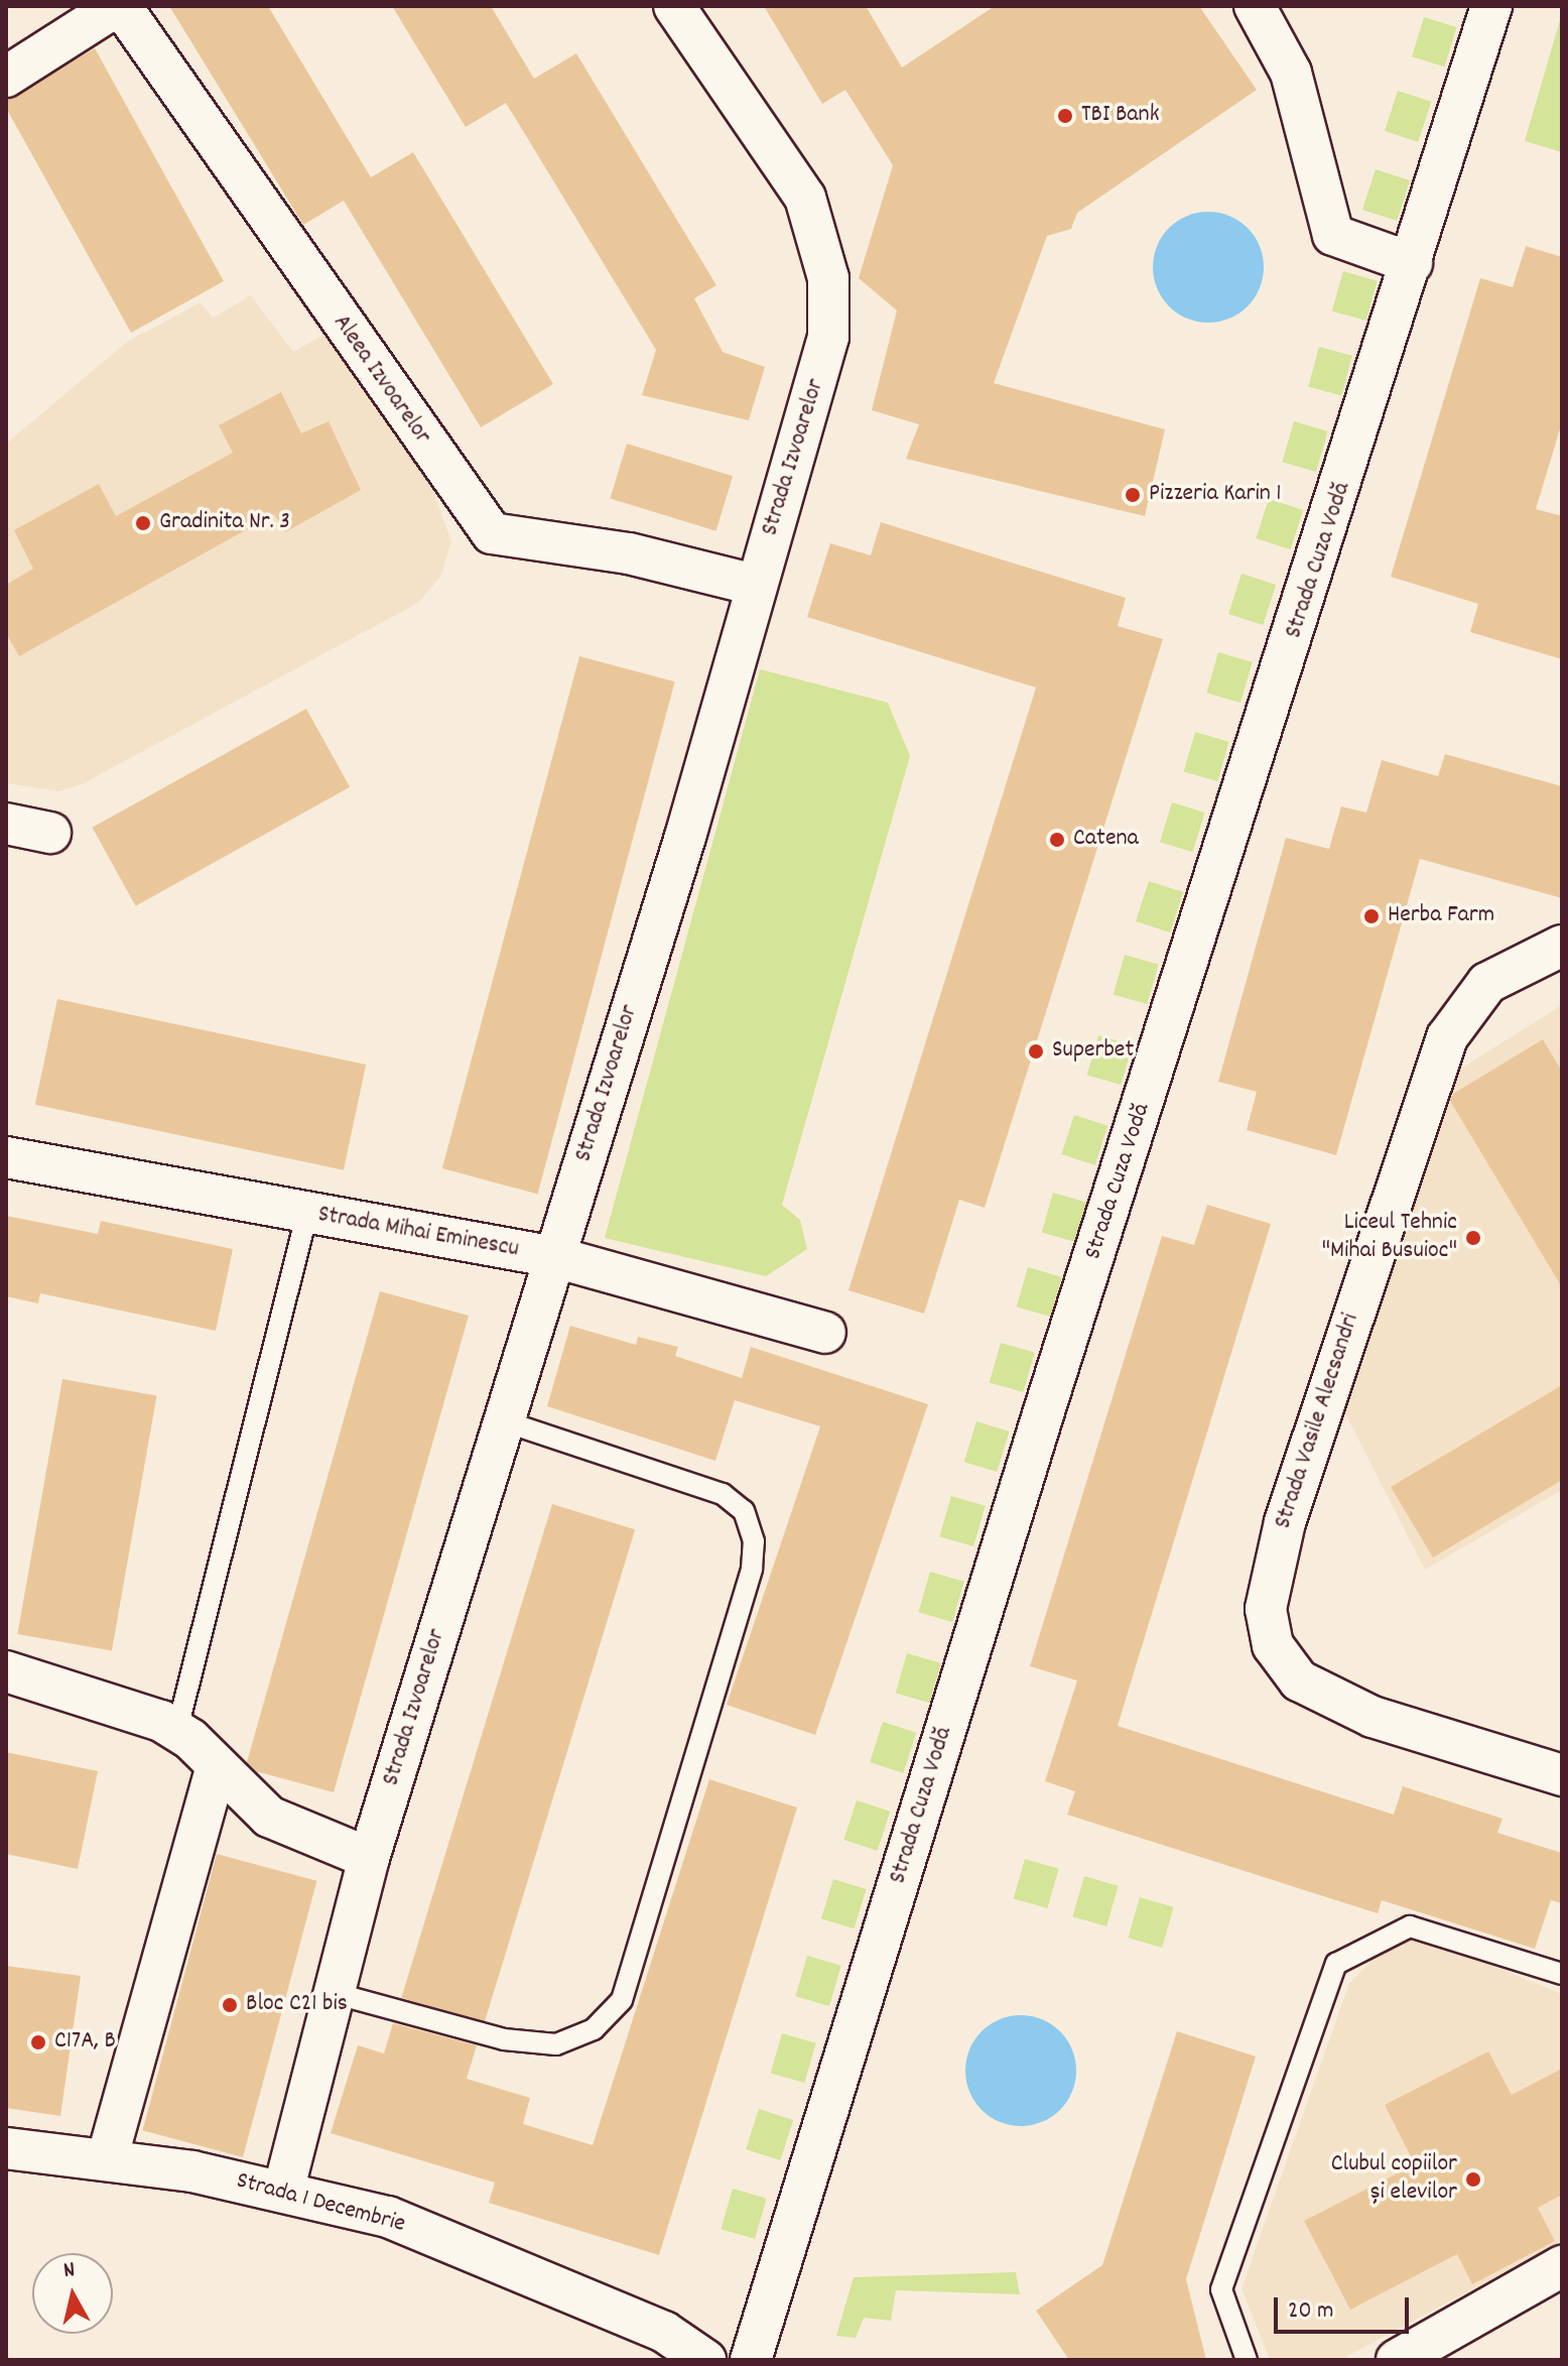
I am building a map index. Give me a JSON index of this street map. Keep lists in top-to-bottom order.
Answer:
{
  "streets": {
    "street": [
      "Aleea Izvoarelor",
      "Strada Izvoarelor",
      "Strada Cuza Vodă",
      "Strada Mihai Eminescu",
      "Strada Vasile Alecsandri",
      "Strada 1 Decembrie"
    ]
  },
  "crossings": [
    ["Aleea Izvoarelor", "Strada Izvoarelor"],
    ["Strada Izvoarelor", "Strada Mihai Eminescu"],
    ["Strada Izvoarelor", "Strada 1 Decembrie"]
  ],
  "places": [
    "TBI Bank",
    "Pizzeria Karin 1",
    "Gradinita Nr. 3",
    "Catena",
    "Herba Farm",
    "Superbet",
    "Liceul Tehnic \"Mihai Busuioc\"",
    "Bloc C21 bis",
    "C17A, B",
    "Clubul copiilor și elevilor"
  ],
  "scale_bar": "20 m",
  "north": "top"
}
